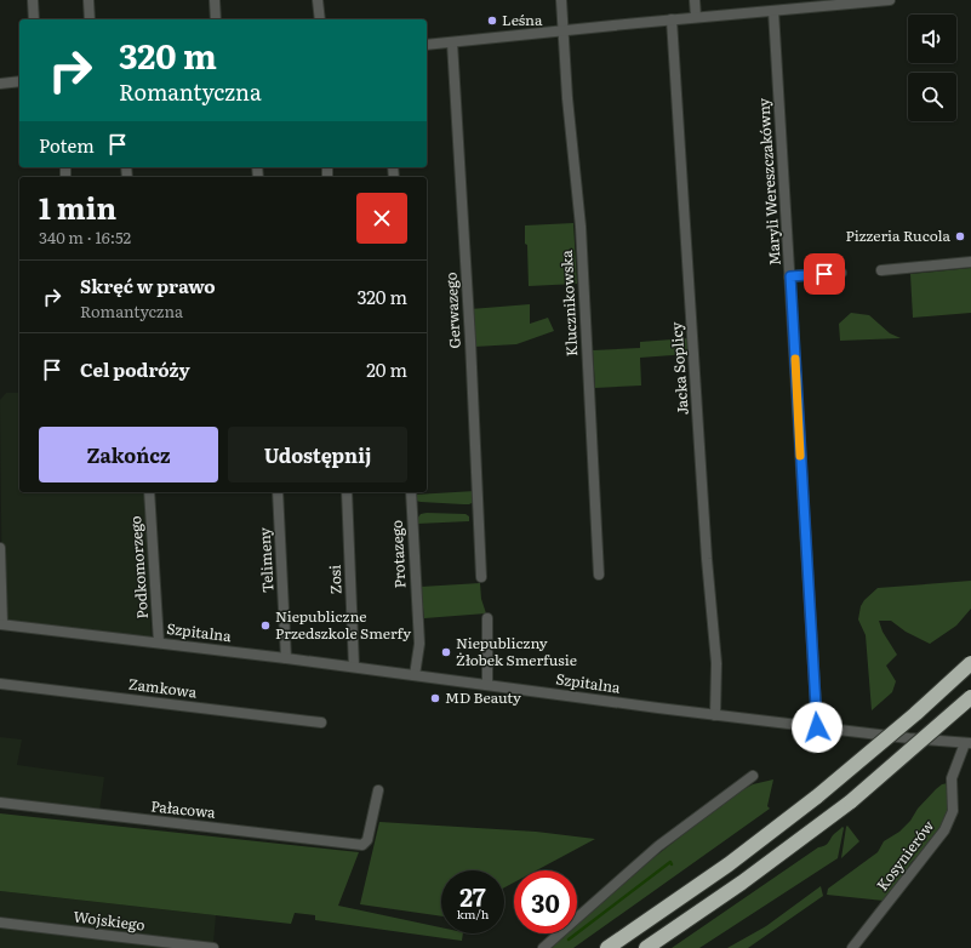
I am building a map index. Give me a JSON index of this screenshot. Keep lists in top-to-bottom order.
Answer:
{
  "streets": {
    "street": [
      "Maryli Wereszczakówny",
      "Klucznikowska",
      "Gerwazego",
      "Jacka Soplicy",
      "Protazego",
      "Telimeny",
      "Podkomorzego",
      "Zosi",
      "Szpitalna",
      "Zamkowa",
      "Pałacowa",
      "Kosynierów",
      "Wojskiego"
    ]
  },
  "crossings": [
    ["Maryli Wereszczakówny", "Szpitalna"],
    ["Jacka Soplicy", "Szpitalna"],
    ["Protazego", "Szpitalna"],
    ["Telimeny", "Szpitalna"],
    ["Podkomorzego", "Szpitalna"],
    ["Zosi", "Szpitalna"],
    ["Szpitalna", "Kosynierów"]
  ],
  "places": [
    "Leśna",
    "Pizzeria Rucola",
    "Niepubliczne Przedszkole Smerfy",
    "Niepubliczny Żłobek Smerfusie",
    "MD Beauty"
  ],
  "page": {
    "turn": ["320 m", "Romantyczna"],
    "then": "Potem",
    "heading": ["1 min", "340 m · 16:52"],
    "list": [
      {
        "name": "Skręć w prawo",
        "note": "Romantyczna",
        "value": "320 m"
      },
      {
        "name": "Cel podróży",
        "value": "20 m"
      }
    ],
    "buttons": ["Zakończ", "Udostępnij"],
    "speed": "27 km/h",
    "limit": "30"
  }
}
